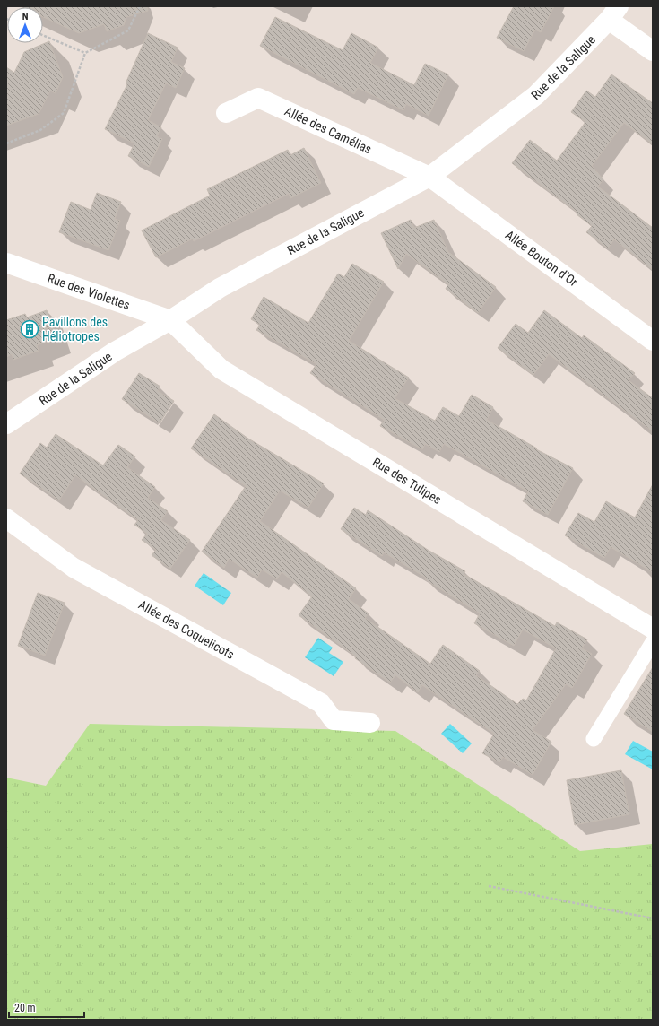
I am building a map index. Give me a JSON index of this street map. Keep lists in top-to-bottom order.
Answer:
{
  "streets": {
    "street": [
      "Rue de la Saligue",
      "Allée des Camélias",
      "Allée Bouton d'Or",
      "Rue des Violettes",
      "Rue des Tulipes",
      "Allée des Coquelicots"
    ]
  },
  "crossings": [
    ["Rue de la Saligue", "Allée des Camélias"],
    ["Rue de la Saligue", "Allée Bouton d'Or"],
    ["Rue de la Saligue", "Rue des Violettes"],
    ["Rue de la Saligue", "Rue des Tulipes"],
    ["Allée des Camélias", "Allée Bouton d'Or"],
    ["Rue des Violettes", "Rue des Tulipes"]
  ],
  "places": {
    "building": ["Pavillons des Héliotropes"]
  },
  "scale_bar": "20 m",
  "north": "top"
}
